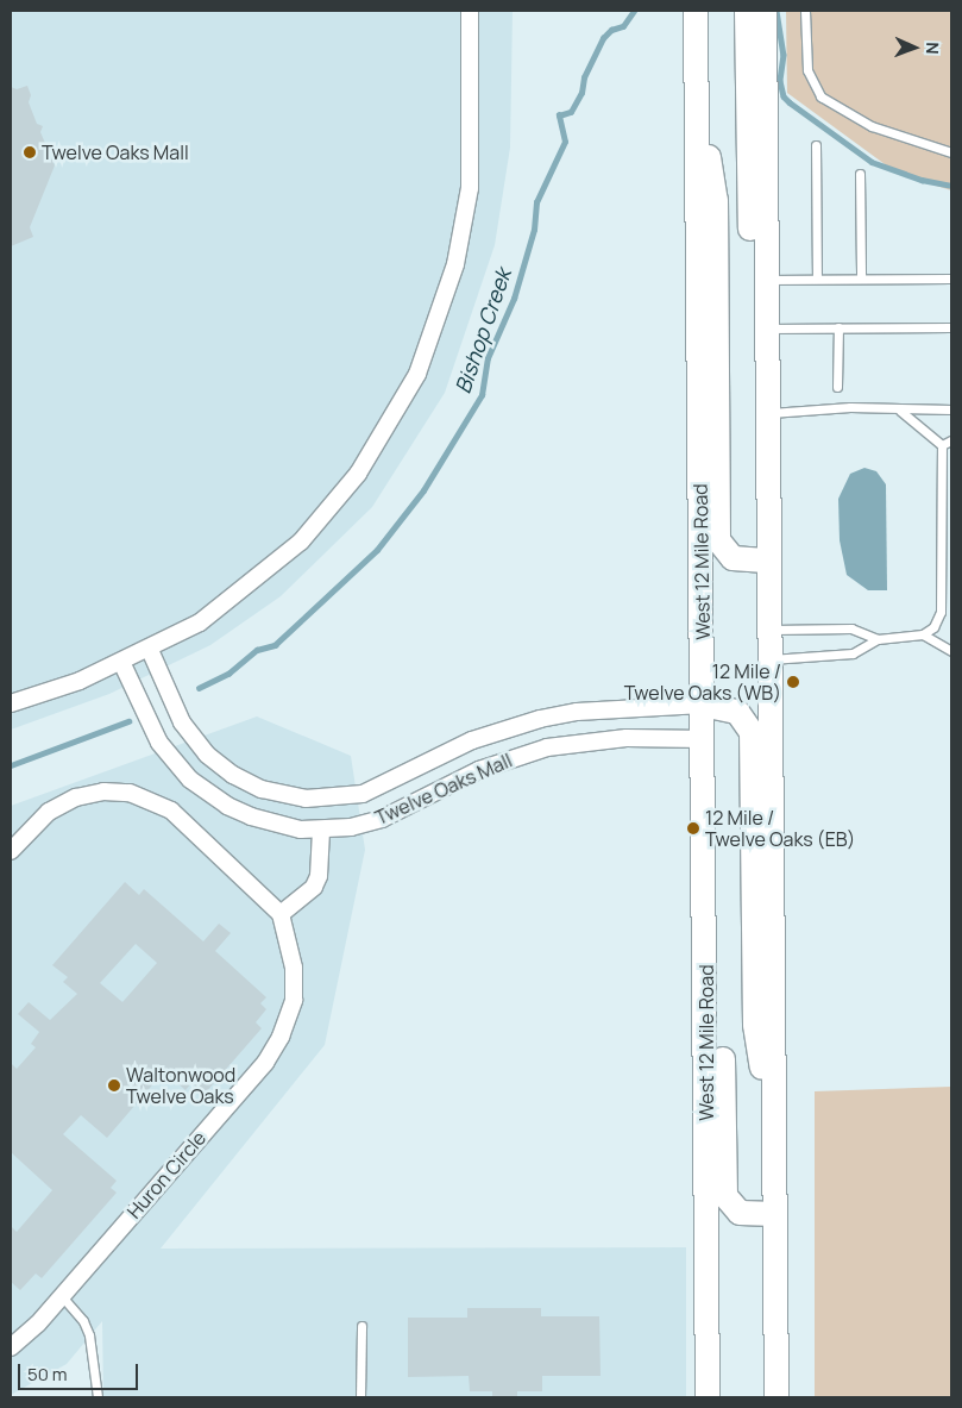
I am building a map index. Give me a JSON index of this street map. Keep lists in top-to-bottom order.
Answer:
{
  "streets": {
    "main road": ["West 12 Mile Road"],
    "street": ["Twelve Oaks Mall", "Huron Circle"]
  },
  "crossings": [
    ["West 12 Mile Road", "Twelve Oaks Mall"]
  ],
  "water": ["Bishop Creek"],
  "places": [
    "Twelve Oaks Mall",
    "12 Mile / Twelve Oaks (WB)",
    "12 Mile / Twelve Oaks (EB)",
    "Waltonwood Twelve Oaks"
  ],
  "scale_bar": "50 m",
  "north": "right"
}
